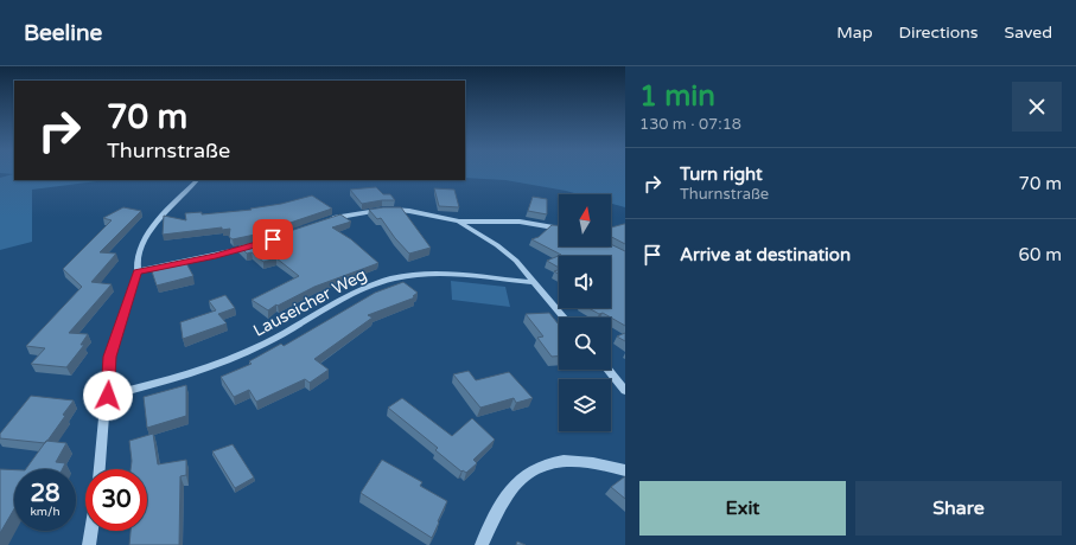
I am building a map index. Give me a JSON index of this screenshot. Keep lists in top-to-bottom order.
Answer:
{
  "streets": {
    "street": ["Lauseicher Weg"]
  },
  "north": "top",
  "page": {
    "header": "Beeline",
    "nav": ["Map", "Directions", "Saved"],
    "heading": ["1 min", "130 m · 07:18"],
    "turn": ["70 m", "Thurnstraße"],
    "list": [
      {
        "name": "Turn right",
        "note": "Thurnstraße",
        "value": "70 m"
      },
      {
        "name": "Arrive at destination",
        "value": "60 m"
      }
    ],
    "speed": "28 km/h",
    "limit": "30",
    "buttons": ["Exit", "Share"]
  }
}
